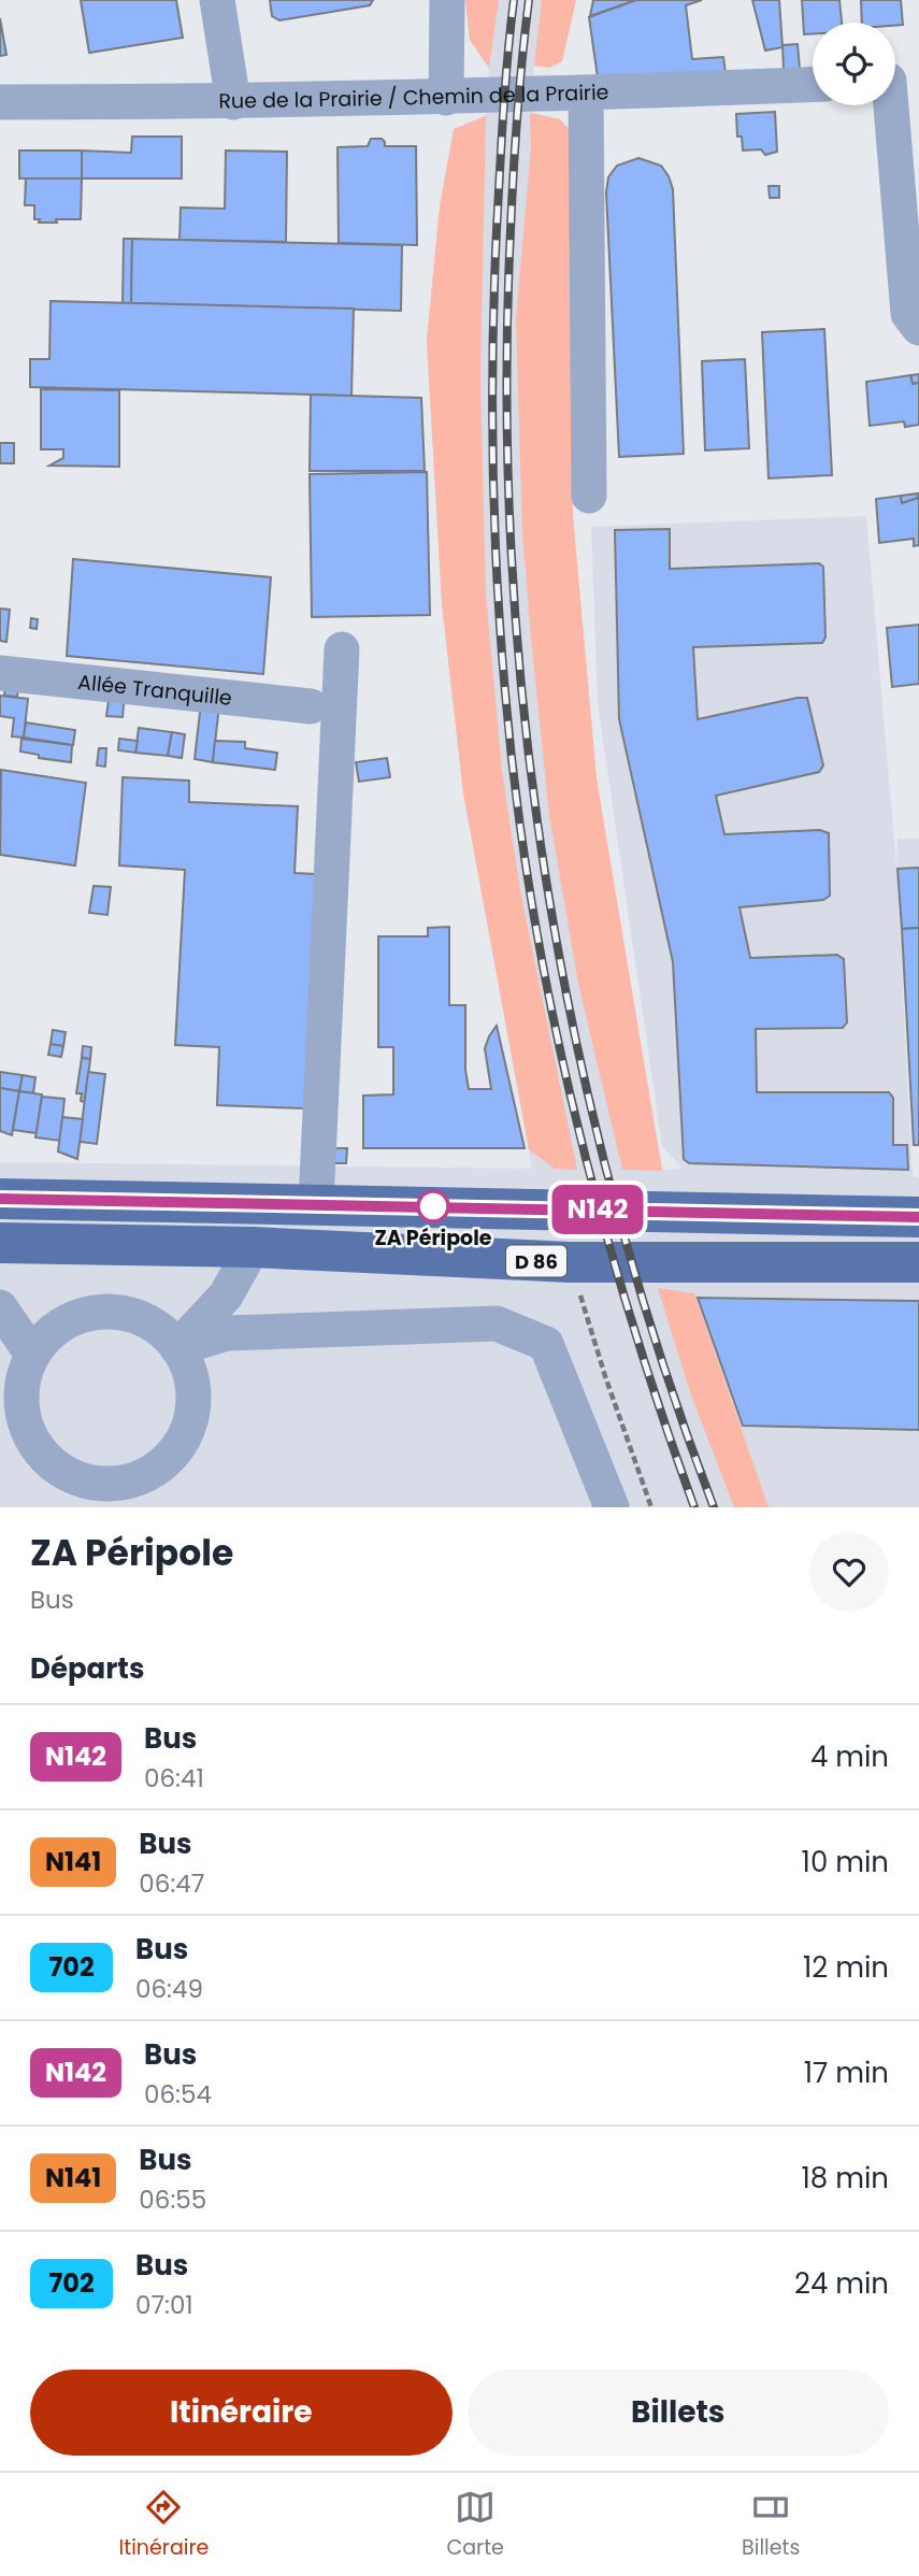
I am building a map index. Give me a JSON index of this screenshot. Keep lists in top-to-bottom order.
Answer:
{
  "streets": {
    "main road": ["D 86"],
    "street": ["Rue de la Prairie / Chemin de la Prairie", "Allée Tranquille"]
  },
  "places": ["ZA Péripole"],
  "lines": ["bus line N142"],
  "page": {
    "on_map": "N142",
    "heading": [
      ["ZA Péripole", "Bus"],
      "Départs"
    ],
    "list": [
      {
        "mark": "N142",
        "name": "Bus",
        "note": "06:41",
        "value": "4 min"
      },
      {
        "mark": "N141",
        "name": "Bus",
        "note": "06:47",
        "value": "10 min"
      },
      {
        "mark": "702",
        "name": "Bus",
        "note": "06:49",
        "value": "12 min"
      },
      {
        "mark": "N142",
        "name": "Bus",
        "note": "06:54",
        "value": "17 min"
      },
      {
        "mark": "N141",
        "name": "Bus",
        "note": "06:55",
        "value": "18 min"
      },
      {
        "mark": "702",
        "name": "Bus",
        "note": "07:01",
        "value": "24 min"
      }
    ],
    "buttons": ["Itinéraire", "Billets"],
    "tabs": ["Itinéraire", "Carte", "Billets"]
  }
}
